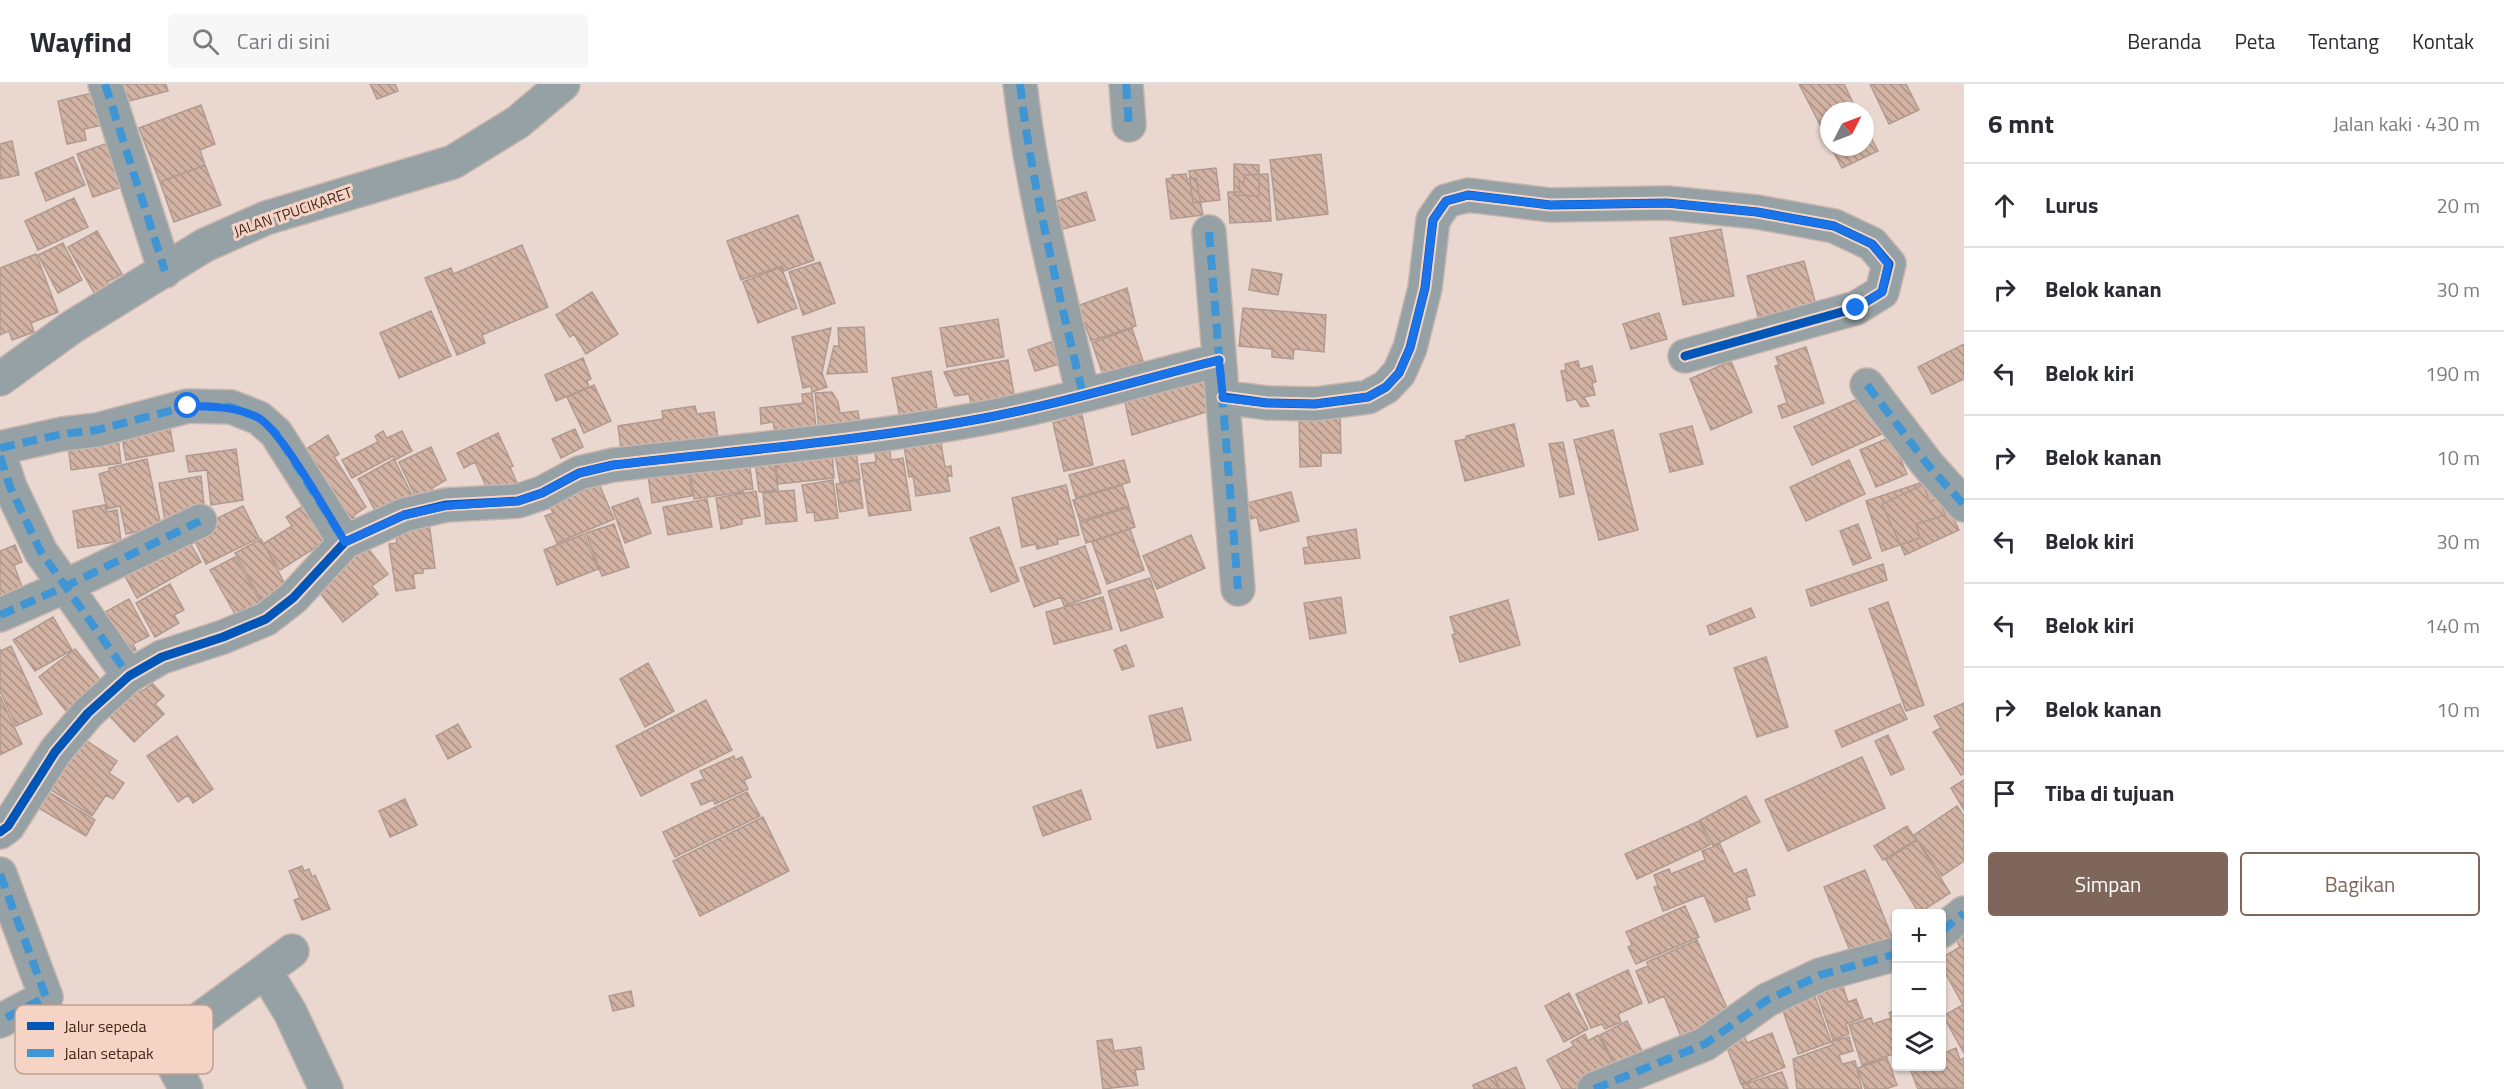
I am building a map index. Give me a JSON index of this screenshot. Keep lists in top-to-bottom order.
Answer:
{
  "streets": {
    "street": ["JALAN TPUCIKARET"]
  },
  "legend": ["Jalur sepeda", "Jalan setapak"],
  "north": "top right",
  "page": {
    "header": "Wayfind",
    "search": "Cari di sini",
    "nav": [
      "Beranda",
      "Peta",
      "Tentang",
      "Kontak"
    ],
    "heading": ["6 mnt", "Jalan kaki · 430 m"],
    "list": [
      ["Lurus", "20 m"],
      ["Belok kanan", "30 m"],
      ["Belok kiri", "190 m"],
      ["Belok kanan", "10 m"],
      ["Belok kiri", "30 m"],
      ["Belok kiri", "140 m"],
      ["Belok kanan", "10 m"],
      "Tiba di tujuan"
    ],
    "buttons": ["Simpan", "Bagikan"],
    "map_buttons": ["+", "−"]
  }
}
